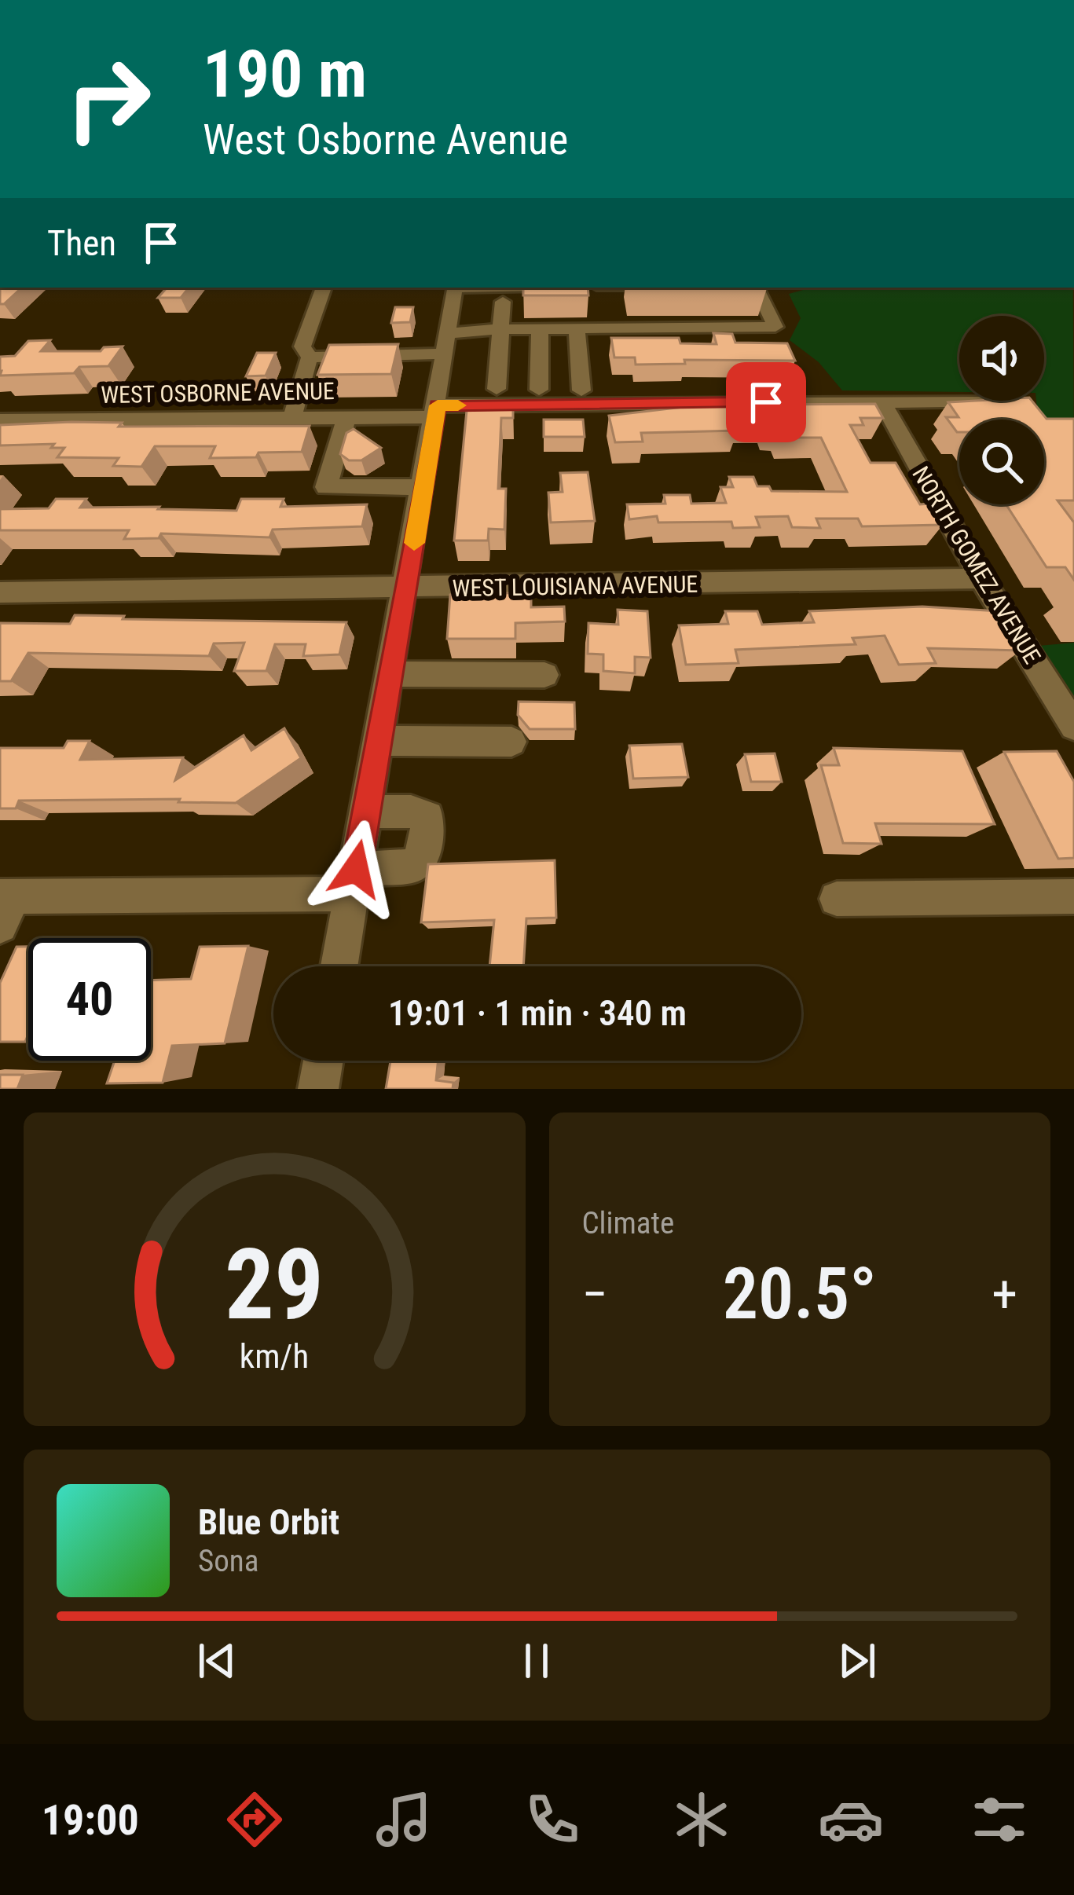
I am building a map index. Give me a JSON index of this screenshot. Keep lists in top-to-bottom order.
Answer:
{
  "streets": {
    "street": ["WEST OSBORNE AVENUE", "NORTH GOMEZ AVENUE", "WEST LOUISIANA AVENUE"]
  },
  "crossings": [
    ["WEST OSBORNE AVENUE", "NORTH GOMEZ AVENUE"],
    ["NORTH GOMEZ AVENUE", "WEST LOUISIANA AVENUE"]
  ],
  "page": {
    "turn": ["190 m", "West Osborne Avenue"],
    "then": "Then",
    "limit": "40",
    "trip": "19:01 · 1 min · 340 m",
    "tile": "Climate",
    "heat": ["−", "20.5°", "+"],
    "song": ["Blue Orbit", "Sona"],
    "tabs": "19:00",
    "gauge": ["29", "km/h"]
  }
}
